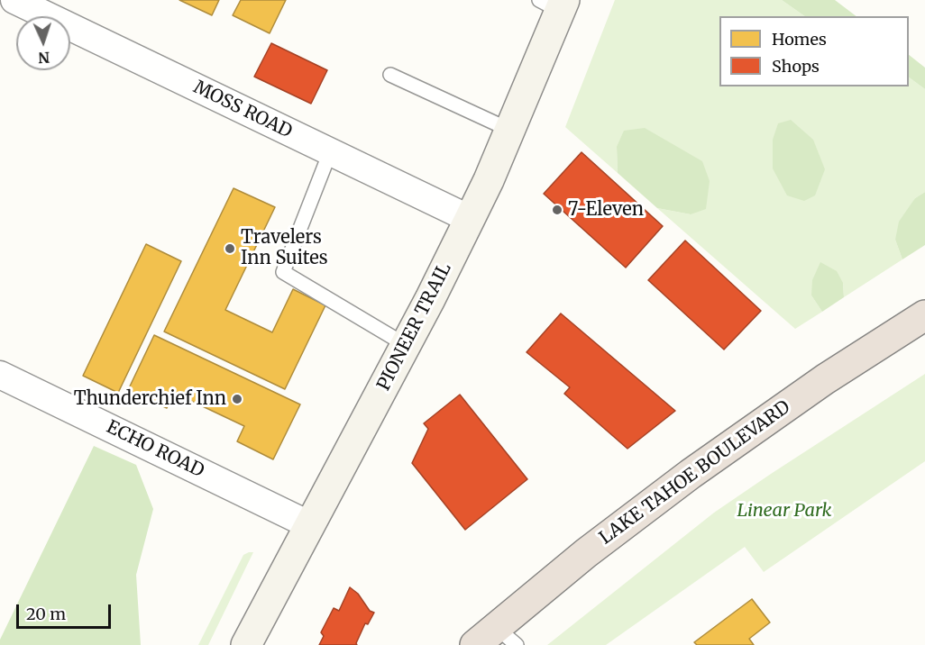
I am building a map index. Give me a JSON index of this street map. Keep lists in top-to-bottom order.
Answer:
{
  "streets": {
    "highway": ["LAKE TAHOE BOULEVARD"],
    "main road": ["PIONEER TRAIL"],
    "street": ["MOSS ROAD", "ECHO ROAD"]
  },
  "crossings": [
    ["MOSS ROAD", "PIONEER TRAIL"],
    ["PIONEER TRAIL", "ECHO ROAD"]
  ],
  "parks": ["Linear Park"],
  "places": ["7-Eleven", "Travelers Inn Suites", "Thunderchief Inn"],
  "legend": ["Homes", "Shops"],
  "scale_bar": "20 m",
  "north": "bottom"
}
